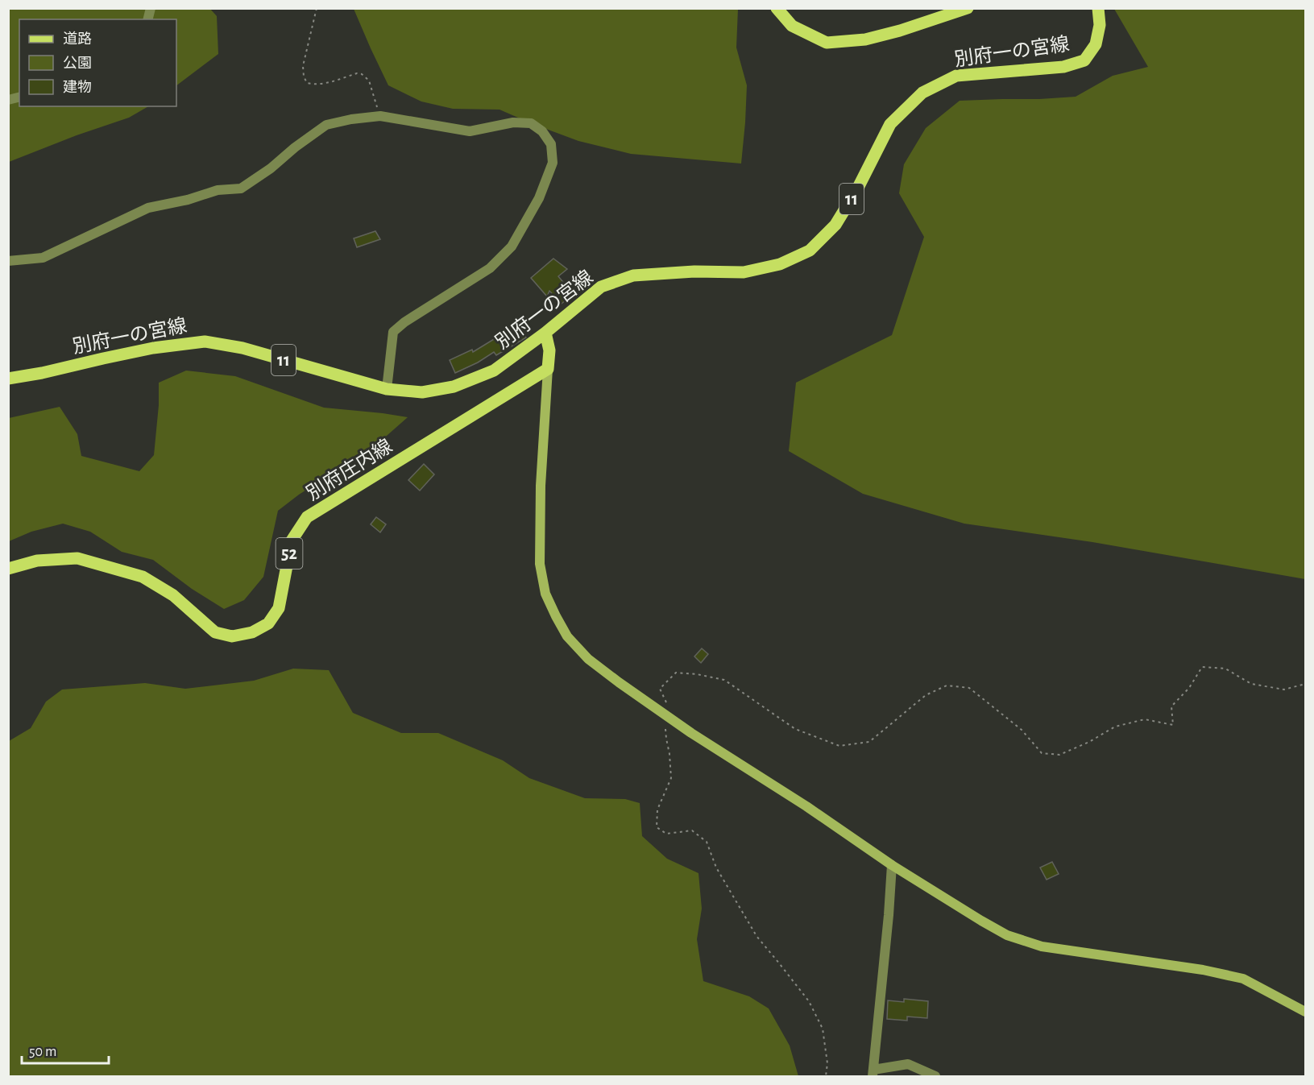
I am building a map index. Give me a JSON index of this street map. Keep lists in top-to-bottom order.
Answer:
{
  "streets": {
    "main road": [
      "別府一の宮線",
      "11",
      "別府庄内線",
      "52"
    ]
  },
  "legend": ["道路", "公園", "建物"],
  "scale_bar": "50 m"
}
